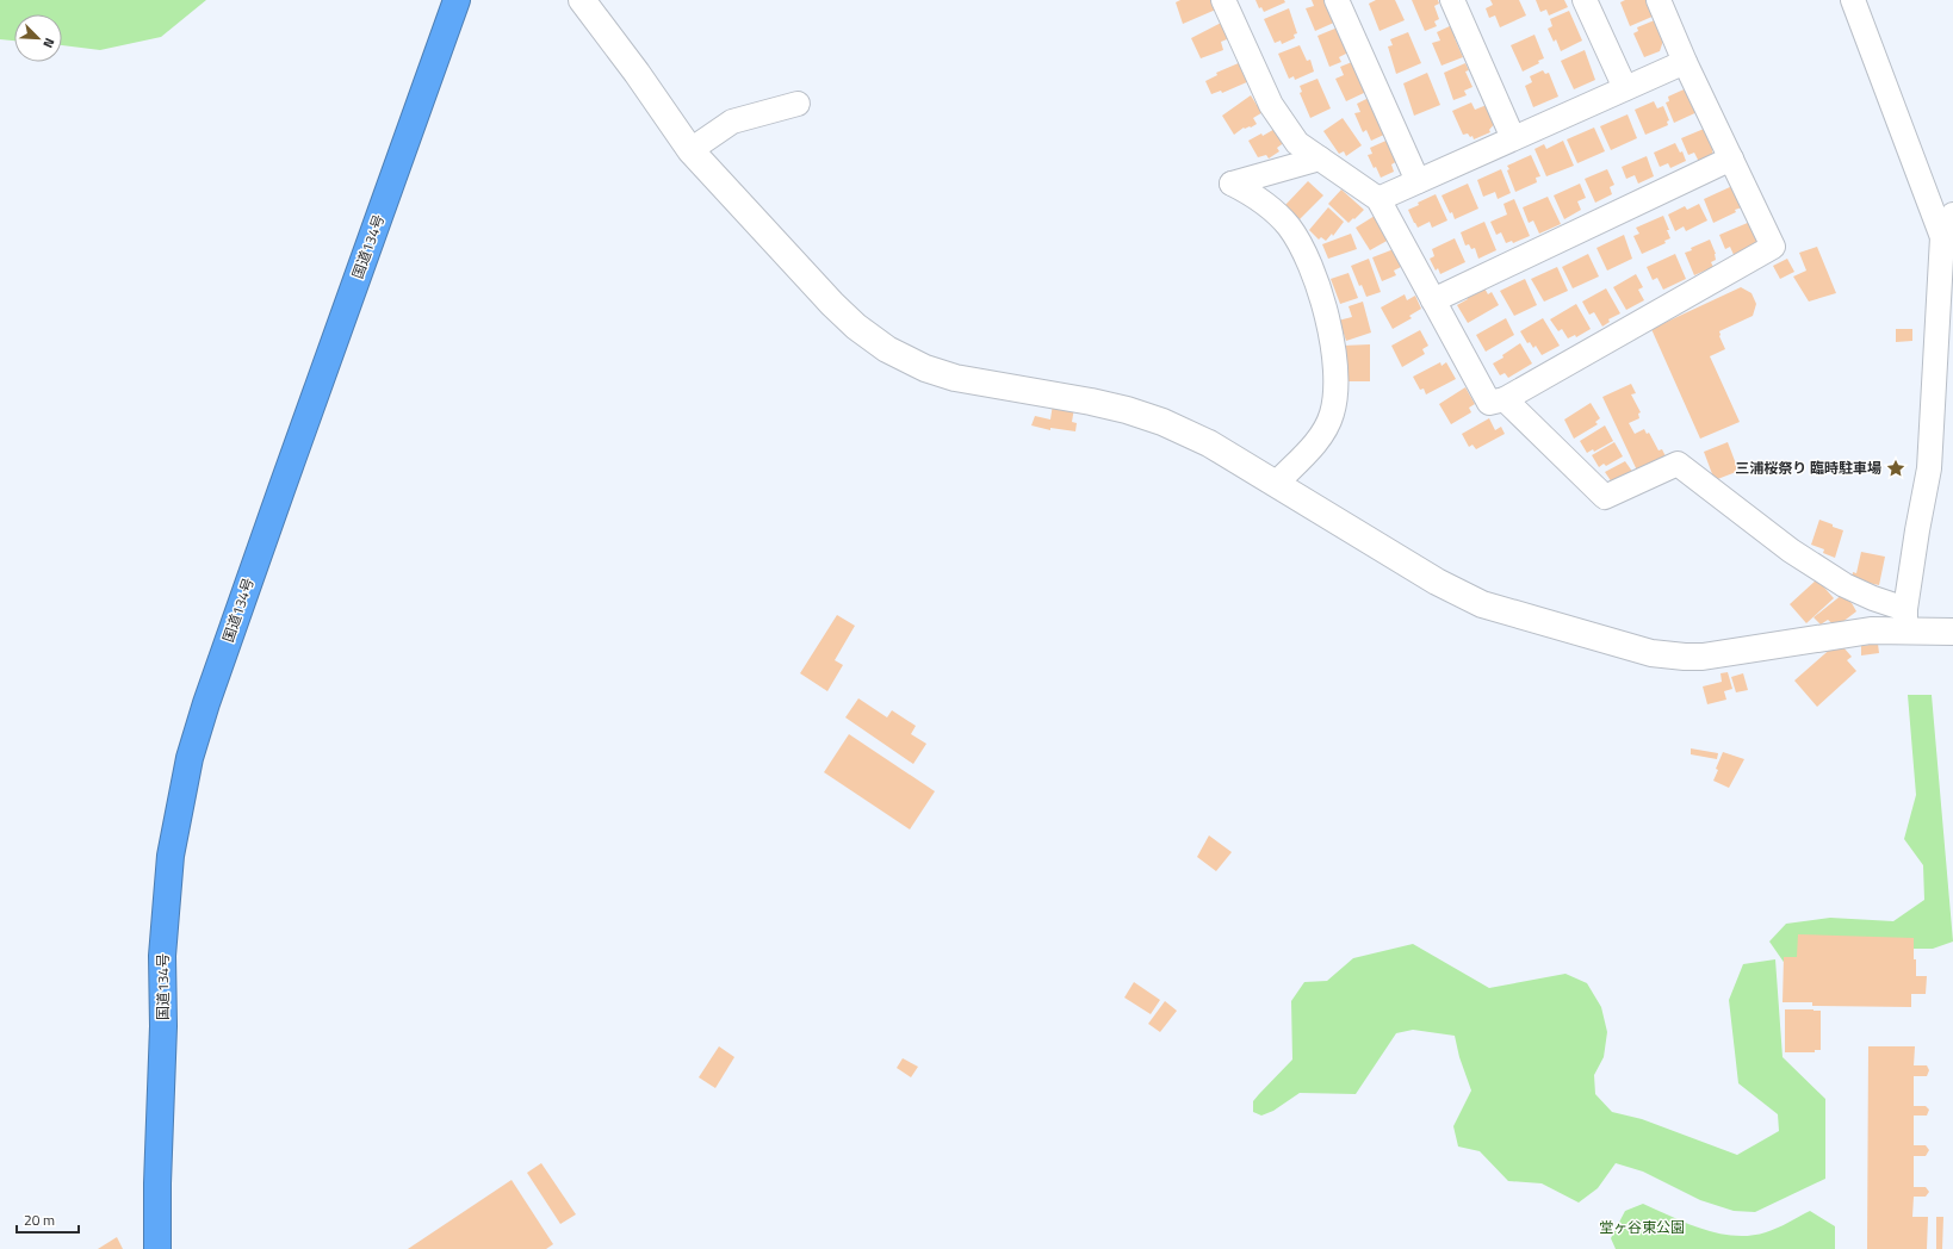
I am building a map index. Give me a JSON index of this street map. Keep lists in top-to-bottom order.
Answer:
{
  "streets": {
    "highway": ["国道134号"]
  },
  "parks": ["堂ヶ谷東公園"],
  "places": {
    "place": ["三浦桜祭り 臨時駐車場"]
  },
  "scale_bar": "20 m",
  "north": "bottom right"
}
